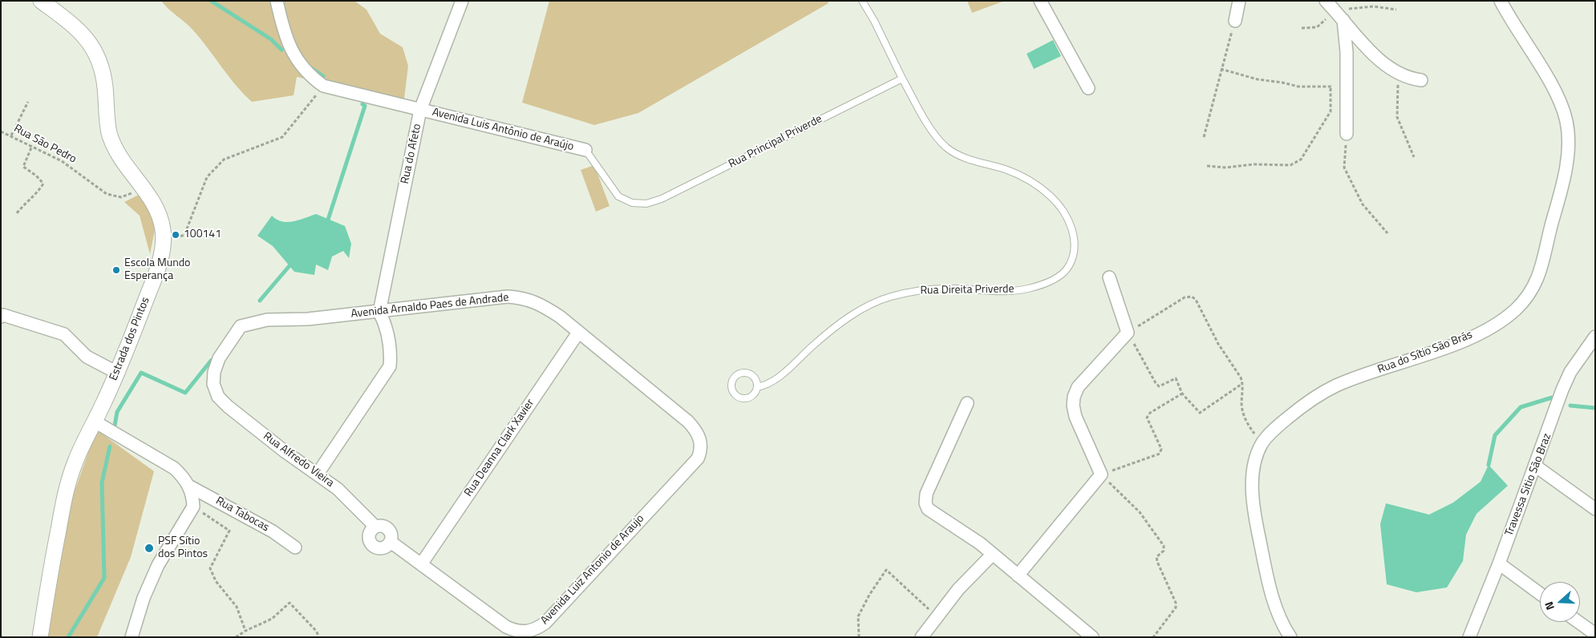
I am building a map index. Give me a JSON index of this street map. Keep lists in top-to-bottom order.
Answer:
{
  "streets": {
    "street": [
      "Avenida Luis Antônio de Araújo",
      "Rua do Afeto",
      "Avenida Arnaldo Paes de Andrade",
      "Estrada dos Pintos",
      "Rua do Sítio São Brás",
      "Rua Deanna Clark Xavier",
      "Rua Alfredo Vieira",
      "Travessa Sitio São Braz",
      "Rua Tabocas",
      "Avenida Luiz Antonio de Araujo"
    ],
    "lane": ["Rua Principal Priverde", "Rua Direita Priverde"],
    "path": ["Rua São Pedro"]
  },
  "crossings": [
    ["Avenida Luis Antônio de Araújo", "Rua Principal Priverde"],
    ["Avenida Luis Antônio de Araújo", "Rua do Afeto"],
    ["Rua Principal Priverde", "Rua Direita Priverde"],
    ["Rua São Pedro", "Estrada dos Pintos"],
    ["Rua do Afeto", "Avenida Arnaldo Paes de Andrade"],
    ["Avenida Arnaldo Paes de Andrade", "Rua Deanna Clark Xavier"],
    ["Avenida Arnaldo Paes de Andrade", "Rua Alfredo Vieira"],
    ["Avenida Arnaldo Paes de Andrade", "Avenida Luiz Antonio de Araujo"],
    ["Estrada dos Pintos", "Rua Tabocas"],
    ["Rua Deanna Clark Xavier", "Avenida Luiz Antonio de Araujo"],
    ["Rua Alfredo Vieira", "Avenida Luiz Antonio de Araujo"]
  ],
  "places": ["100141", "Escola Mundo Esperança", "PSF Sítio dos Pintos"],
  "north": "left"
}
